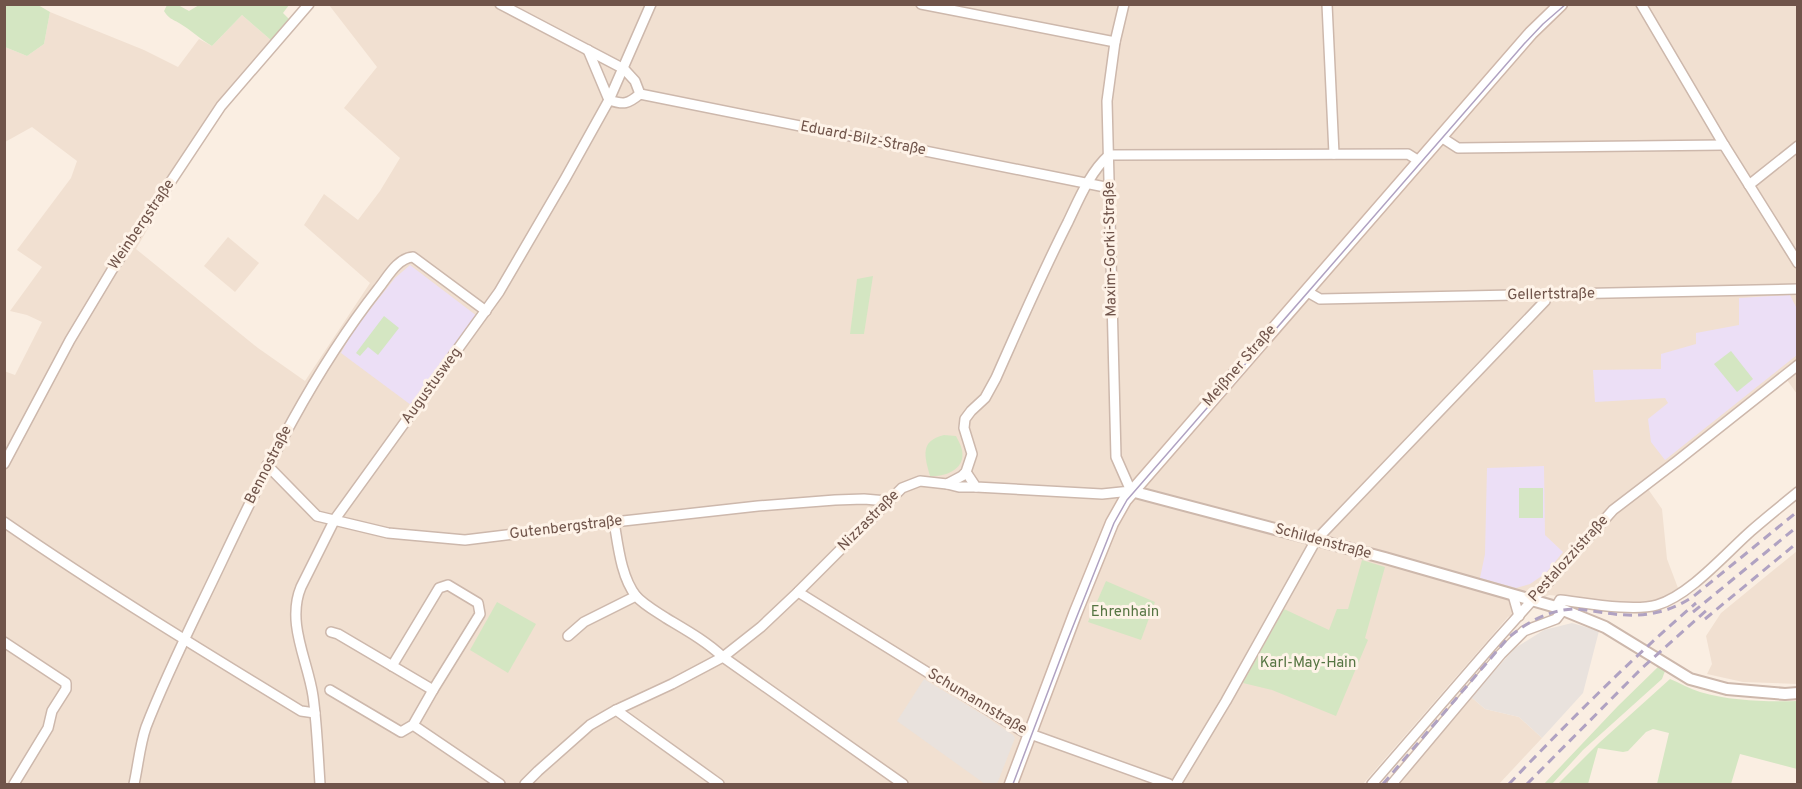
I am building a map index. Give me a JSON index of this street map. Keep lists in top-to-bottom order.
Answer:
{
  "streets": {
    "main road": ["Meißner Straße"],
    "street": [
      "Eduard-Bilz-Straße",
      "Weinbergstraße",
      "Maxim-Gorki-Straße",
      "Gellertstraße",
      "Augustusweg",
      "Bennostraße",
      "Nizzastraße",
      "Gutenbergstraße",
      "Schildenstraße",
      "Pestalozzistraße",
      "Schumannstraße"
    ]
  },
  "crossings": [
    ["Eduard-Bilz-Straße", "Maxim-Gorki-Straße"],
    ["Maxim-Gorki-Straße", "Meißner Straße"],
    ["Maxim-Gorki-Straße", "Schildenstraße"],
    ["Gellertstraße", "Meißner Straße"],
    ["Meißner Straße", "Schildenstraße"],
    ["Meißner Straße", "Schumannstraße"],
    ["Augustusweg", "Bennostraße"],
    ["Augustusweg", "Gutenbergstraße"],
    ["Bennostraße", "Gutenbergstraße"],
    ["Nizzastraße", "Gutenbergstraße"],
    ["Nizzastraße", "Schumannstraße"],
    ["Schildenstraße", "Pestalozzistraße"]
  ],
  "parks": ["Ehrenhain", "Karl-May-Hain"]
}
